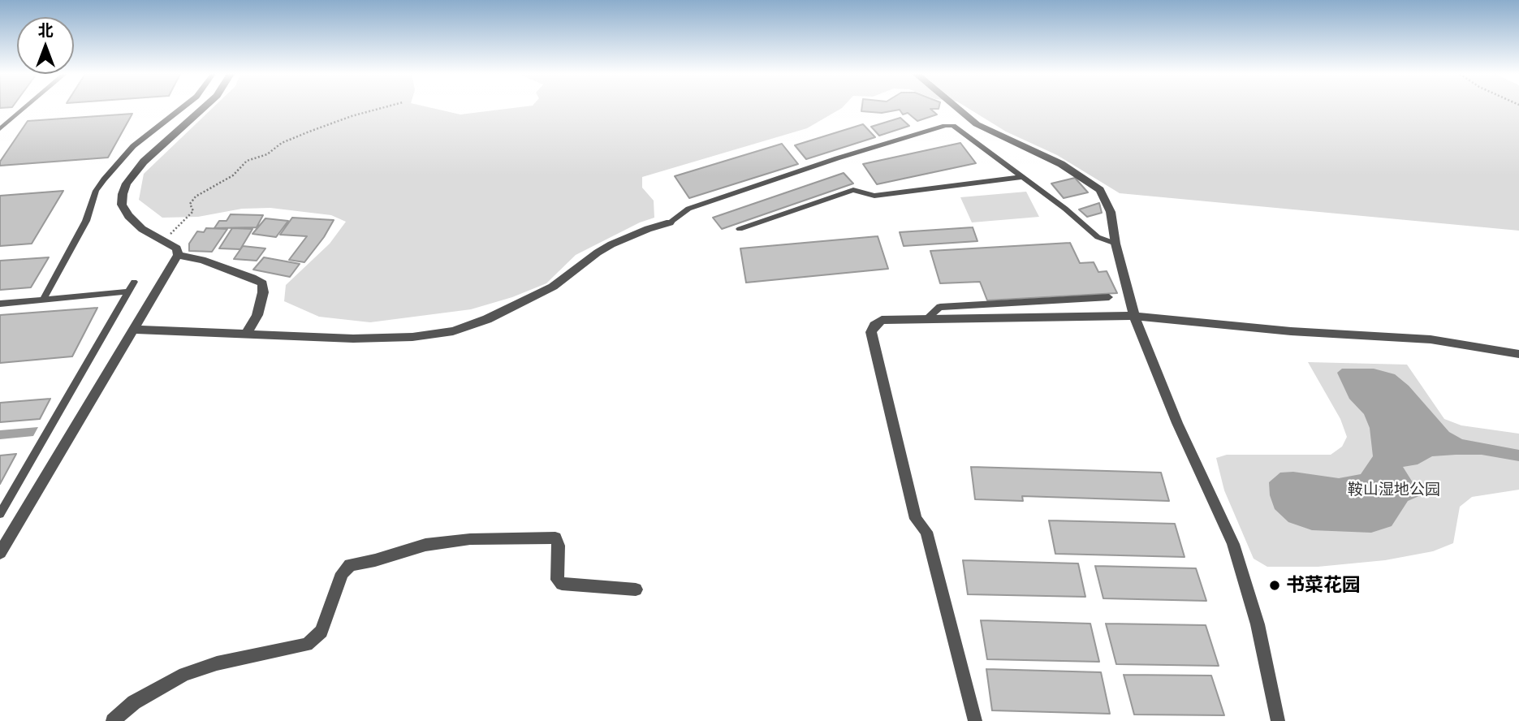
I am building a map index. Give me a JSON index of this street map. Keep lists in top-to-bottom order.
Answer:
{
  "parks": ["鞍山湿地公园"],
  "places": ["书菜花园"],
  "north": "top"
}
